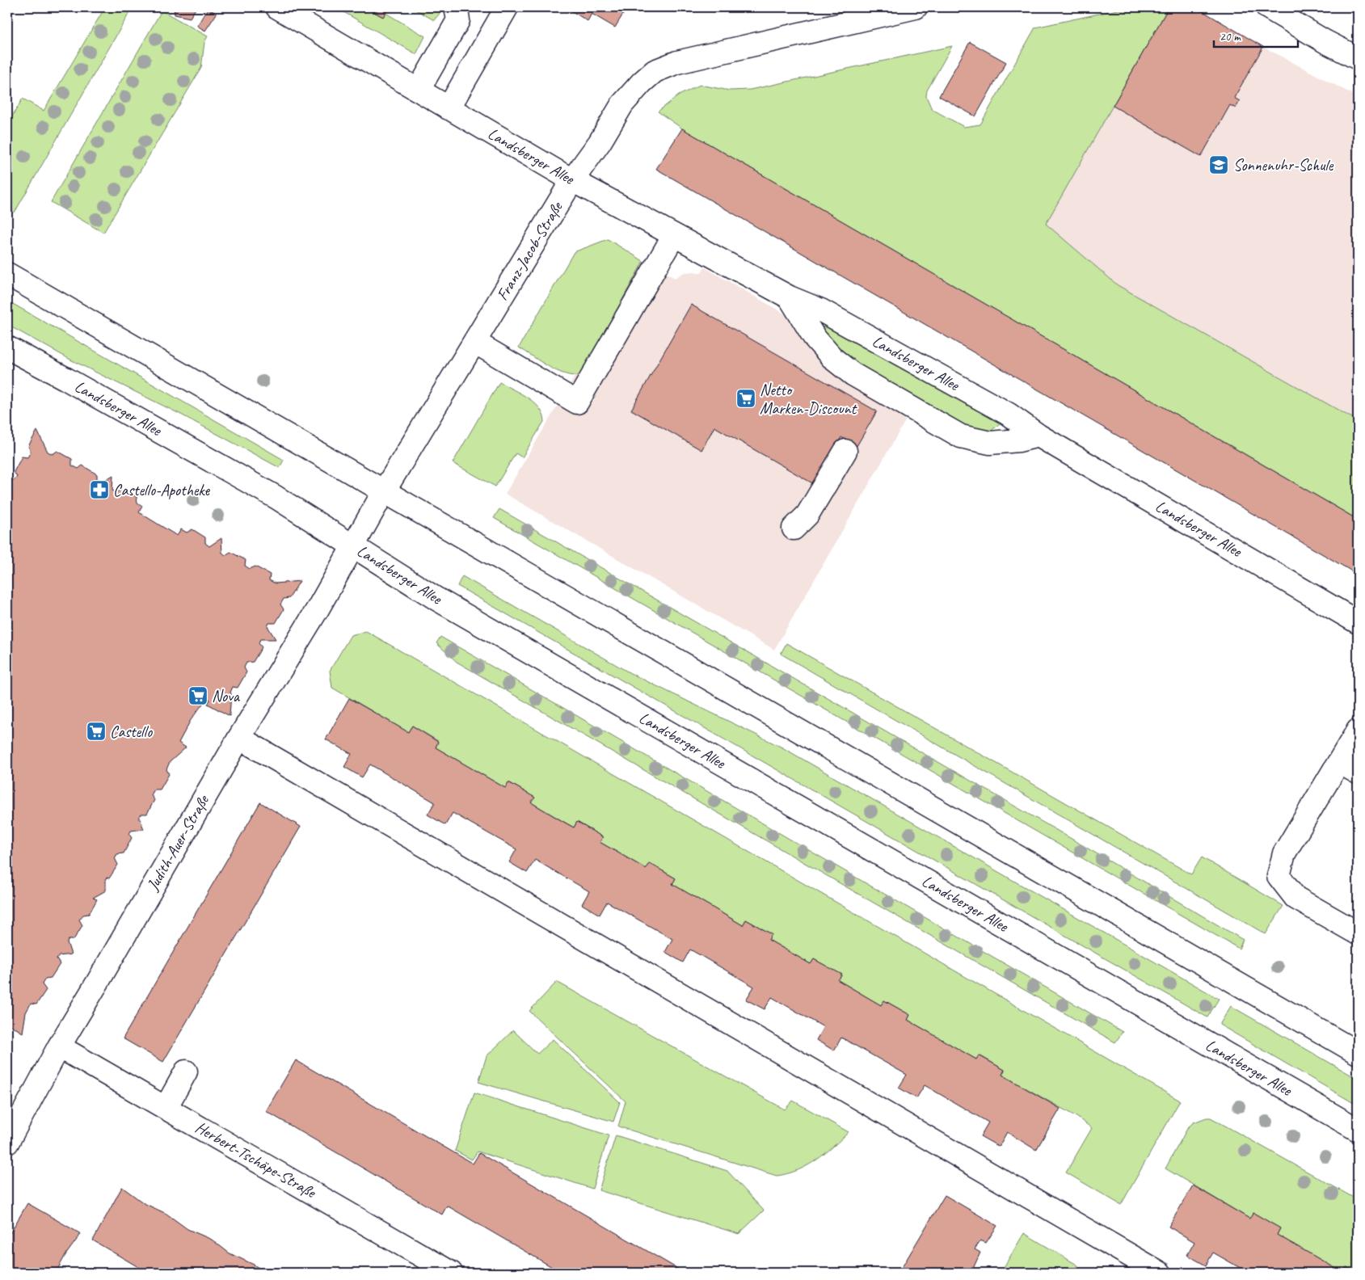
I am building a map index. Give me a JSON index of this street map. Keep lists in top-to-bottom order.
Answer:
{
  "streets": {
    "street": [
      "Landsberger Allee",
      "Franz-Jacob-Straße",
      "Judith-Auer-Straße",
      "Herbert-Tschäpe-Straße"
    ]
  },
  "crossings": [
    ["Landsberger Allee", "Franz-Jacob-Straße"],
    ["Landsberger Allee", "Judith-Auer-Straße"],
    ["Franz-Jacob-Straße", "Judith-Auer-Straße"],
    ["Judith-Auer-Straße", "Herbert-Tschäpe-Straße"]
  ],
  "places": {
    "school or university": ["Sonnenuhr-Schule"],
    "supermarket": ["Netto Marken-Discount", "Nova", "Castello"],
    "pharmacy": ["Castello-Apotheke"]
  },
  "scale_bar": "20 m"
}
